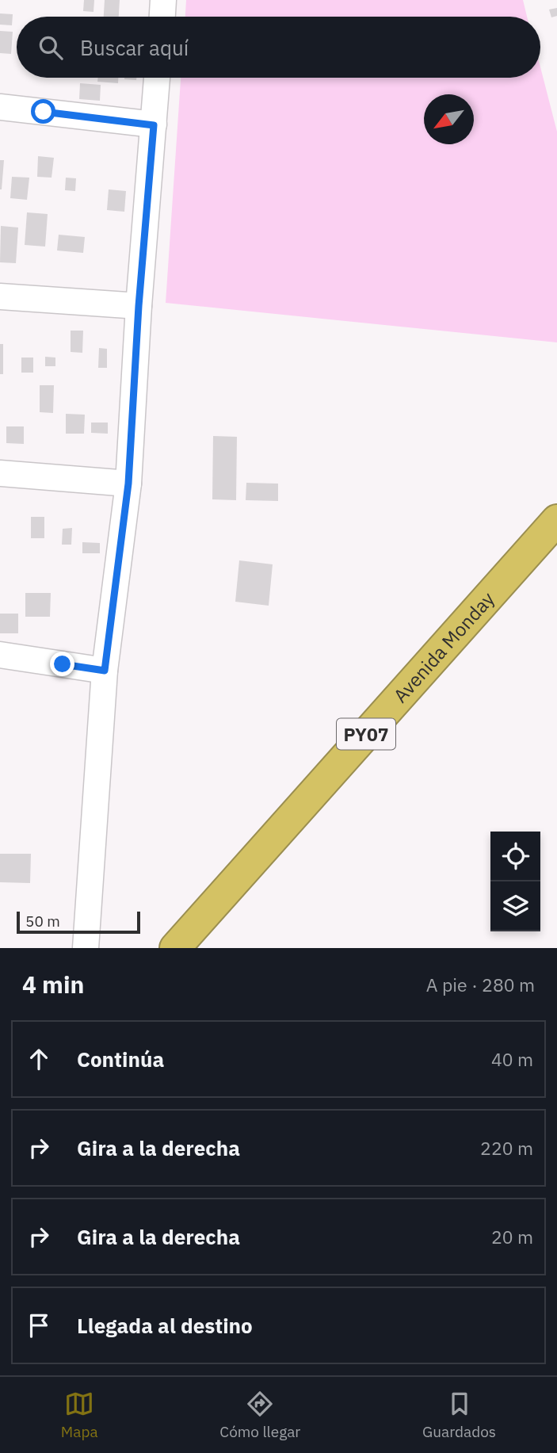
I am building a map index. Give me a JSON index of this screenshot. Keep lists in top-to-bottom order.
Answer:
{
  "streets": {
    "highway": ["Avenida Monday", "PY07"]
  },
  "scale_bar": "50 m",
  "north": "bottom left",
  "page": {
    "search": "Buscar aquí",
    "scale": "50 m",
    "heading": ["4 min", "A pie · 280 m"],
    "list": [
      ["Continúa", "40 m"],
      ["Gira a la derecha", "220 m"],
      ["Gira a la derecha", "20 m"],
      "Llegada al destino"
    ],
    "nav": ["Mapa", "Cómo llegar", "Guardados"]
  }
}
